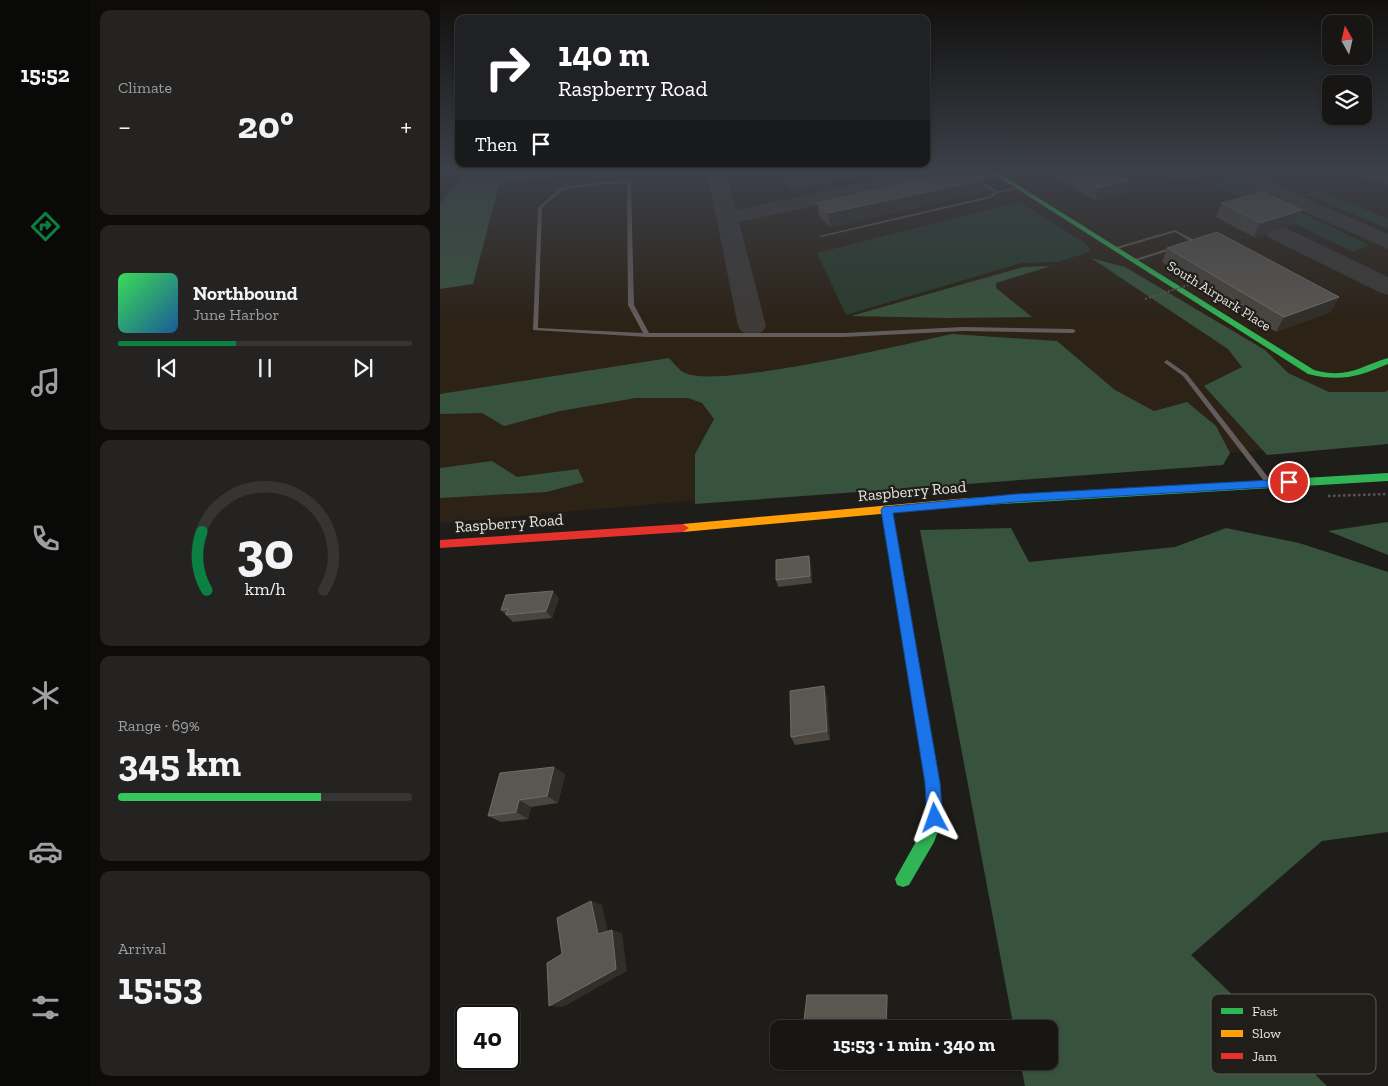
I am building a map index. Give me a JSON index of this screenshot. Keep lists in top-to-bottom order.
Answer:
{
  "streets": {
    "street": ["South Airpark Place", "Raspberry Road"]
  },
  "legend": ["Fast", "Slow", "Jam"],
  "north": "top",
  "page": {
    "tabs": "15:52",
    "tile": [
      "Climate",
      ["Range · 69%", "345 km"],
      ["Arrival", "15:53"]
    ],
    "turn": ["140 m", "Raspberry Road"],
    "heat": ["−", "20°", "+"],
    "then": "Then",
    "song": ["Northbound", "June Harbor"],
    "limit": "40",
    "trip": "15:53 · 1 min · 340 m",
    "gauge": ["30", "km/h"]
  }
}
